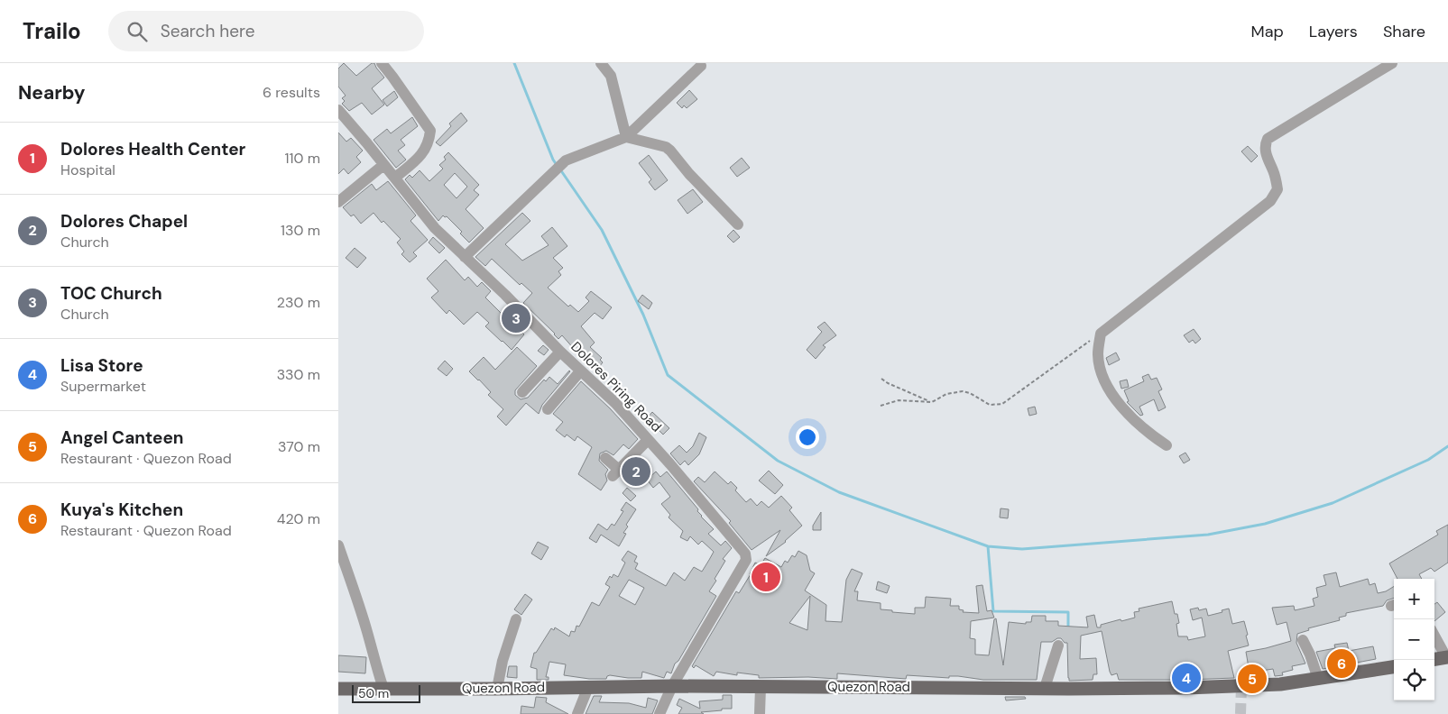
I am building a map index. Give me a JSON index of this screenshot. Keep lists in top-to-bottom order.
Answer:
{
  "streets": {
    "main road": ["Quezon Road"],
    "street": ["Dolores Piring Road"]
  },
  "crossings": [
    ["Dolores Piring Road", "Quezon Road"]
  ],
  "scale_bar": "50 m",
  "page": {
    "header": "Trailo",
    "search": "Search here",
    "nav": ["Map", "Layers", "Share"],
    "heading": ["Nearby", "6 results"],
    "list": [
      {
        "mark": "1",
        "name": "Dolores Health Center",
        "note": "Hospital",
        "value": "110 m"
      },
      {
        "mark": "2",
        "name": "Dolores Chapel",
        "note": "Church",
        "value": "130 m"
      },
      {
        "mark": "3",
        "name": "TOC Church",
        "note": "Church",
        "value": "230 m"
      },
      {
        "mark": "4",
        "name": "Lisa Store",
        "note": "Supermarket",
        "value": "330 m"
      },
      {
        "mark": "5",
        "name": "Angel Canteen",
        "note": "Restaurant · Quezon Road",
        "value": "370 m"
      },
      {
        "mark": "6",
        "name": "Kuya's Kitchen",
        "note": "Restaurant · Quezon Road",
        "value": "420 m"
      }
    ],
    "pins": [
      "3",
      "2",
      "1",
      "6",
      "4",
      "5"
    ],
    "map_buttons": ["+", "−"],
    "scale": "50 m"
  }
}
